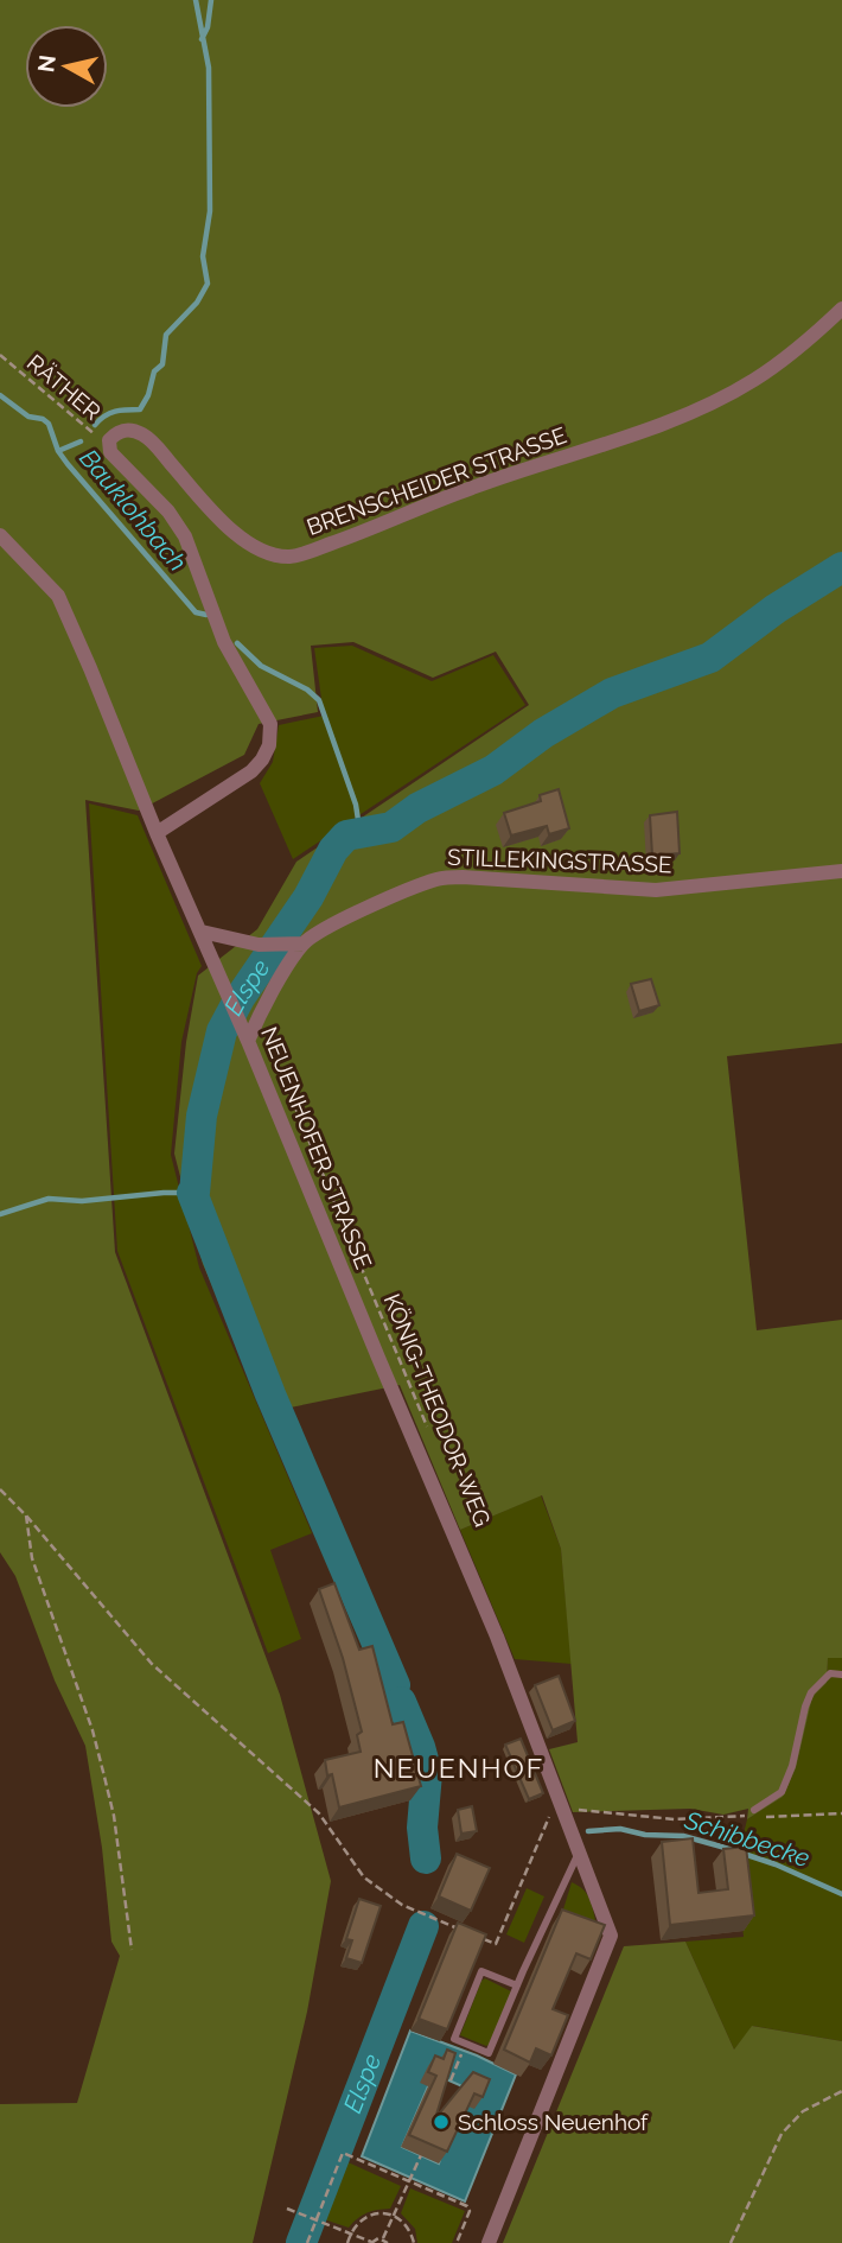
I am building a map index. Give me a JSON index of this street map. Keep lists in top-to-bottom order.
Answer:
{
  "streets": {
    "street": ["BRENSCHEIDER STRASSE", "STILLEKINGSTRASSE", "NEUENHOFER STRASSE"],
    "path": ["RÄTHER", "KÖNIG-THEODOR-WEG"]
  },
  "crossings": [
    ["RÄTHER", "BRENSCHEIDER STRASSE"],
    ["STILLEKINGSTRASSE", "NEUENHOFER STRASSE"],
    ["STILLEKINGSTRASSE", "KÖNIG-THEODOR-WEG"]
  ],
  "districts": ["NEUENHOF"],
  "water": ["Bauklohbach", "Elspe", "Schibbecke"],
  "places": ["Schloss Neuenhof"],
  "north": "left"
}
